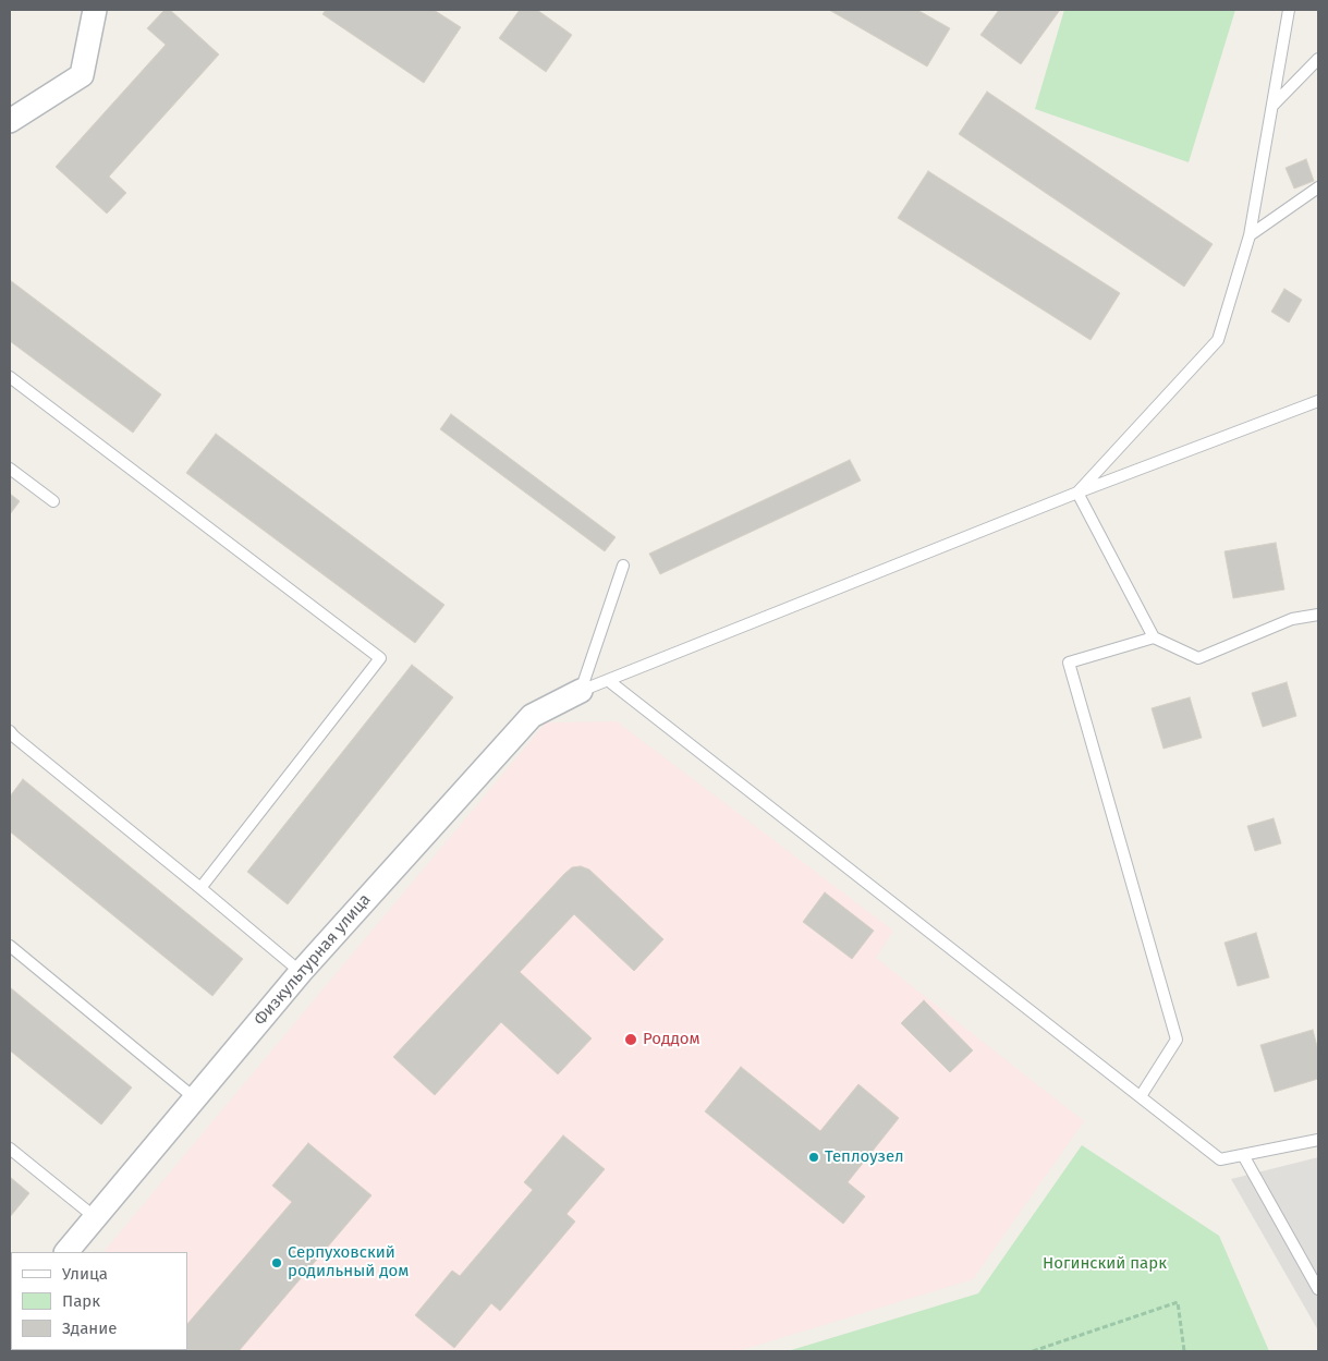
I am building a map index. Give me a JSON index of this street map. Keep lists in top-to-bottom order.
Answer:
{
  "streets": {
    "street": ["Физкультурная улица"]
  },
  "parks": ["Ногинский парк"],
  "places": ["Роддом", "Теплоузел", "Серпуховский родильный дом"],
  "legend": ["Улица", "Парк", "Здание"]
}
